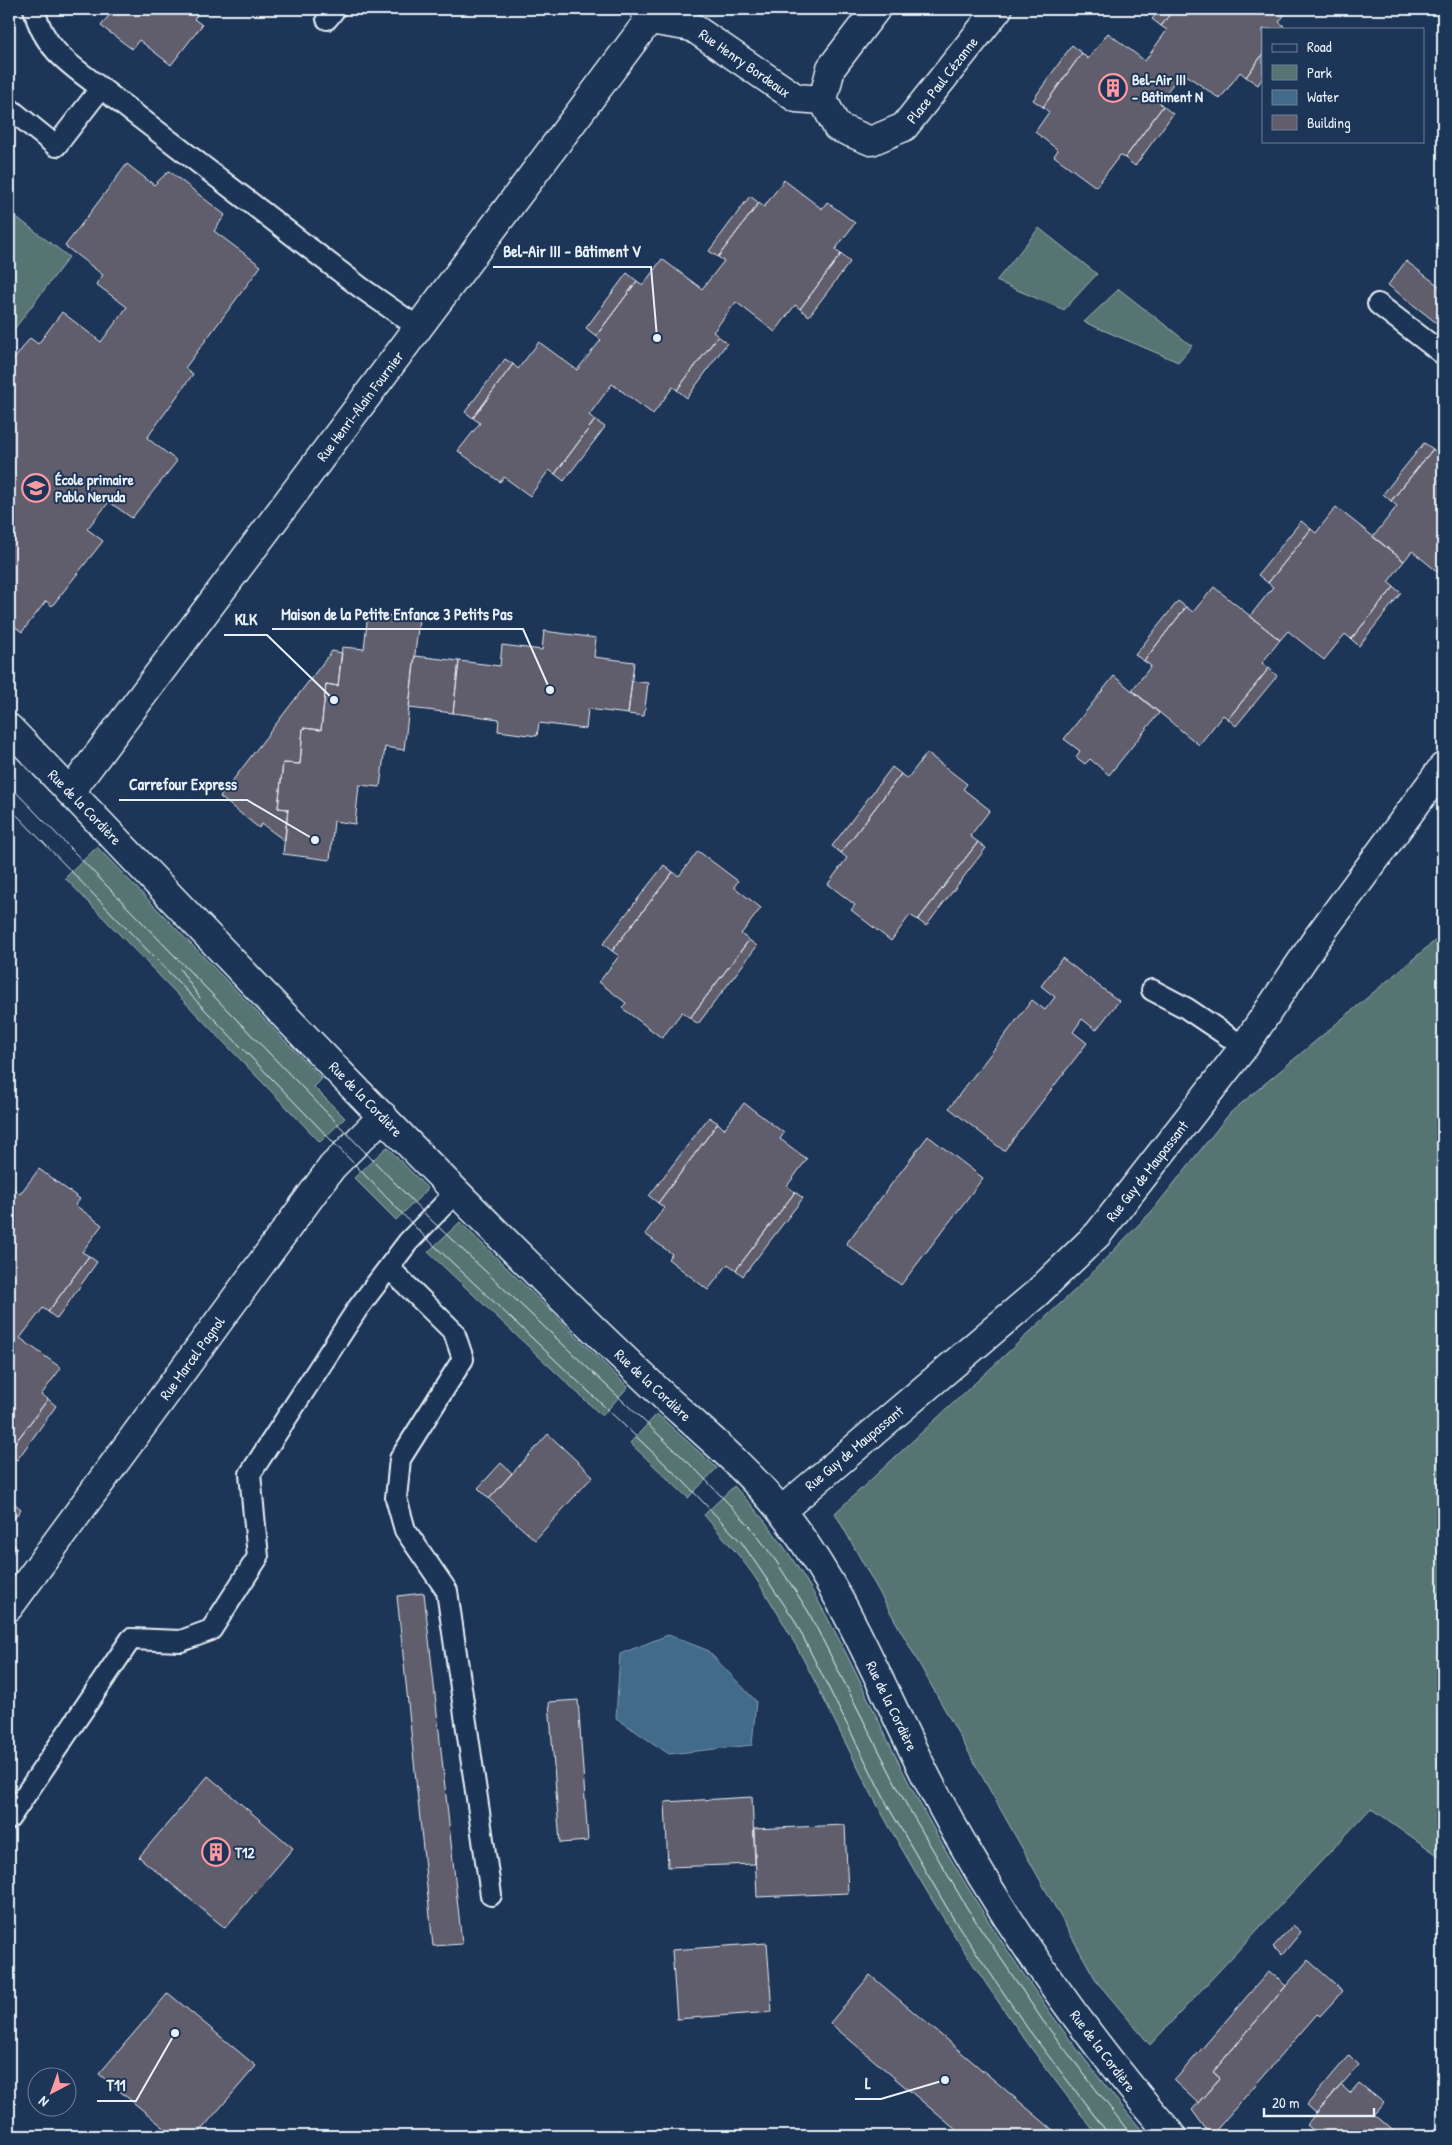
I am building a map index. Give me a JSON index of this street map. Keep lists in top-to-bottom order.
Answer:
{
  "streets": {
    "street": [
      "Rue Henry Bordeaux",
      "Place Paul Cézanne",
      "Rue Henri-Alain Fournier",
      "Rue de la Cordière",
      "Rue Guy de Maupassant",
      "Rue Marcel Pagnol"
    ]
  },
  "crossings": [
    ["Rue Henry Bordeaux", "Place Paul Cézanne"],
    ["Rue Henry Bordeaux", "Rue Henri-Alain Fournier"],
    ["Rue Henri-Alain Fournier", "Rue de la Cordière"],
    ["Rue de la Cordière", "Rue Guy de Maupassant"],
    ["Rue de la Cordière", "Rue Marcel Pagnol"]
  ],
  "places": {
    "building": ["Bel-Air III - Bâtiment N", "T12"],
    "other": [
      "Bel-Air III - Bâtiment V",
      "Maison de la Petite Enfance 3 Petits Pas",
      "KLK",
      "Carrefour Express",
      "T11",
      "L"
    ],
    "school or university": ["École primaire Pablo Neruda"]
  },
  "legend": [
    "Road",
    "Park",
    "Water",
    "Building"
  ],
  "scale_bar": "20 m",
  "north": "bottom left"
}
